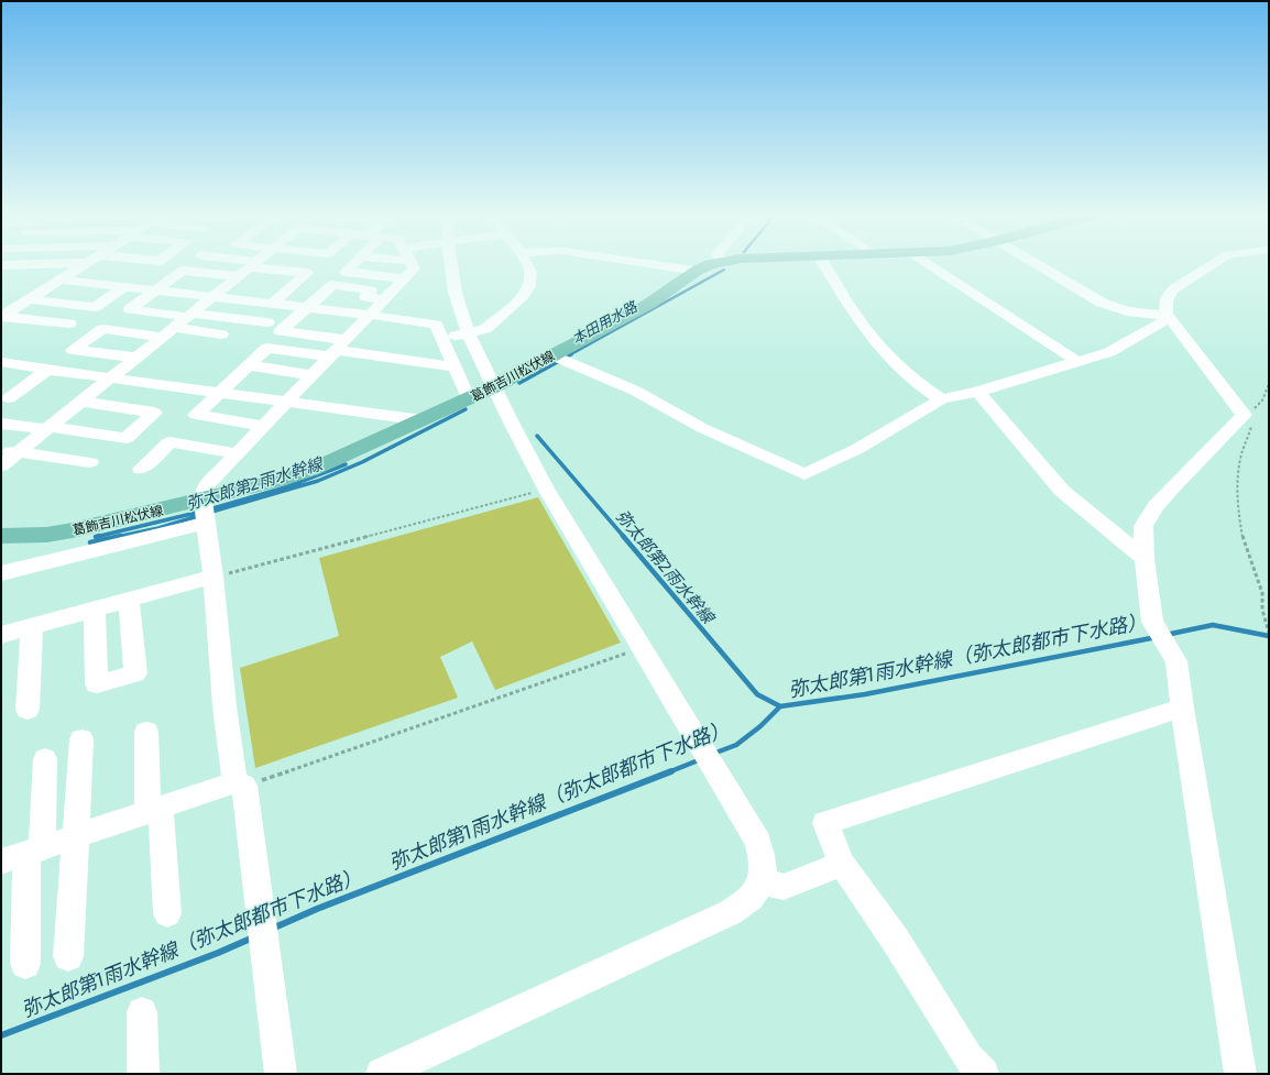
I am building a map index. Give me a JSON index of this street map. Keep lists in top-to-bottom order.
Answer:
{
  "streets": {
    "main road": ["葛飾吉川松伏線"]
  },
  "water": ["本田用水路", "弥太郎第2雨水幹線", "弥太郎第1雨水幹線（弥太郎都市下水路）"]
}
